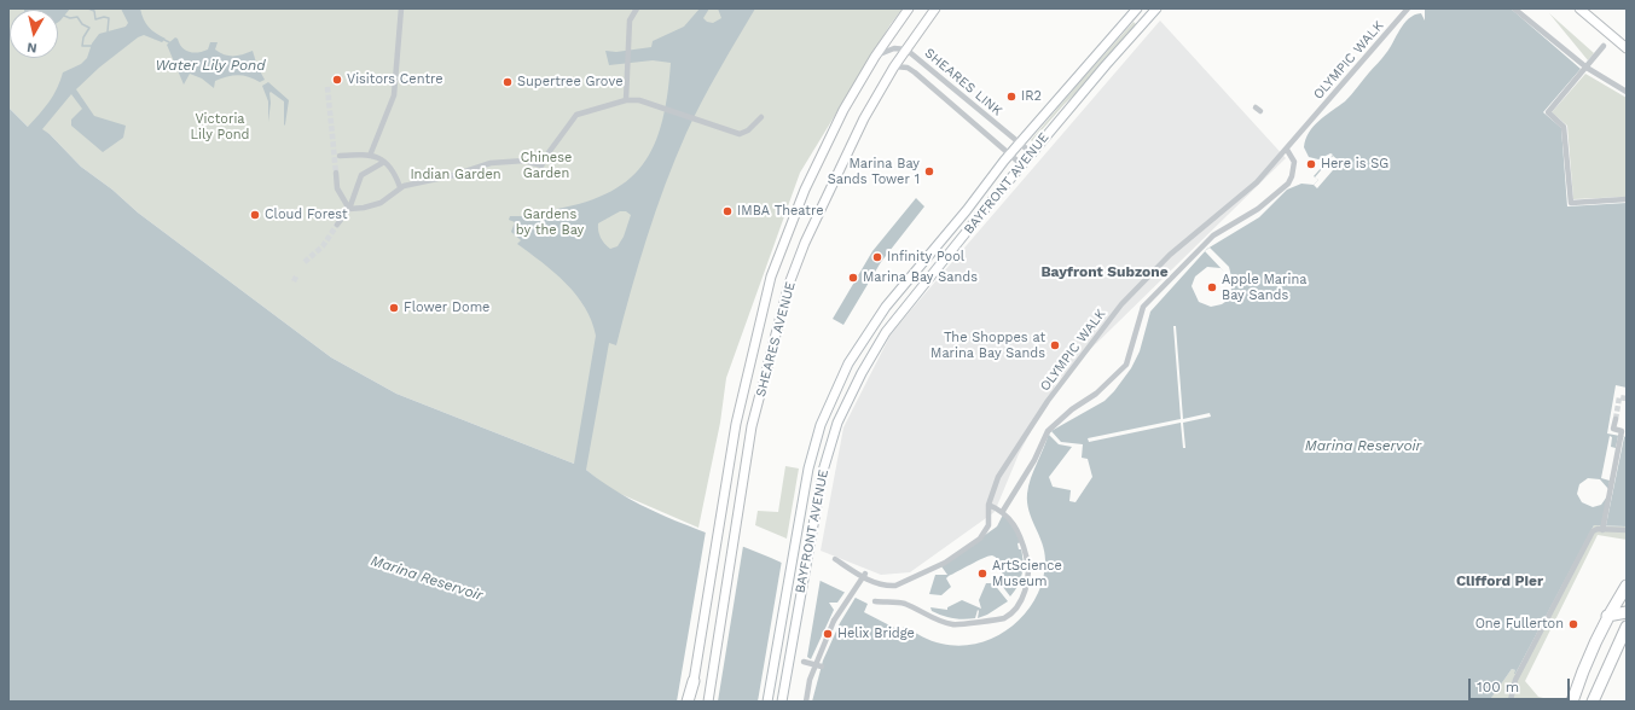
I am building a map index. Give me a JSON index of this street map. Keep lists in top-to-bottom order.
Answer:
{
  "streets": {
    "main road": ["BAYFRONT AVENUE", "SHEARES AVENUE"],
    "street": ["OLYMPIC WALK", "SHEARES LINK"]
  },
  "crossings": [
    ["OLYMPIC WALK", "BAYFRONT AVENUE"],
    ["SHEARES LINK", "BAYFRONT AVENUE"],
    ["SHEARES LINK", "SHEARES AVENUE"]
  ],
  "districts": ["Bayfront Subzone", "Clifford Pier"],
  "water": ["Water Lily Pond", "Marina Reservoir"],
  "parks": [
    "Victoria Lily Pond",
    "Chinese Garden",
    "Indian Garden",
    "Gardens by the Bay"
  ],
  "places": [
    "Visitors Centre",
    "Supertree Grove",
    "IR2",
    "Here is SG",
    "Marina Bay Sands Tower 1",
    "IMBA Theatre",
    "Cloud Forest",
    "Infinity Pool",
    "Marina Bay Sands",
    "Apple Marina Bay Sands",
    "Flower Dome",
    "The Shoppes at Marina Bay Sands",
    "ArtScience Museum",
    "One Fullerton",
    "Helix Bridge"
  ],
  "scale_bar": "100 m",
  "north": "bottom"
}
